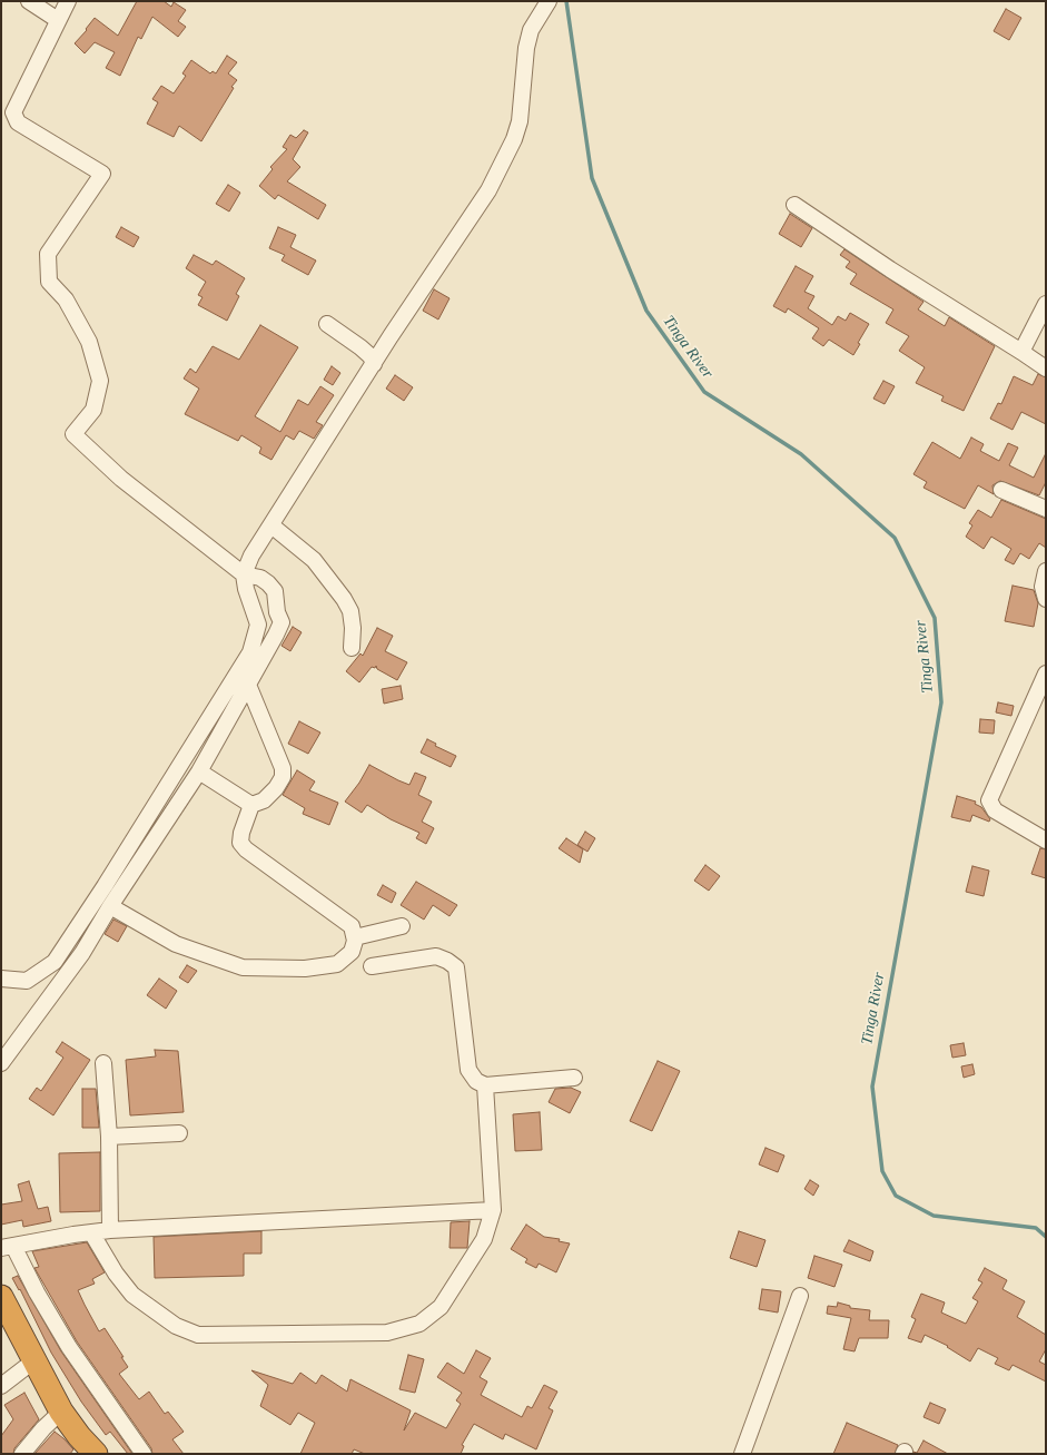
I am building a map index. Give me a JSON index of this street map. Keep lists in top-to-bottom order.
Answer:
{
  "water": ["Tinga River"]
}
